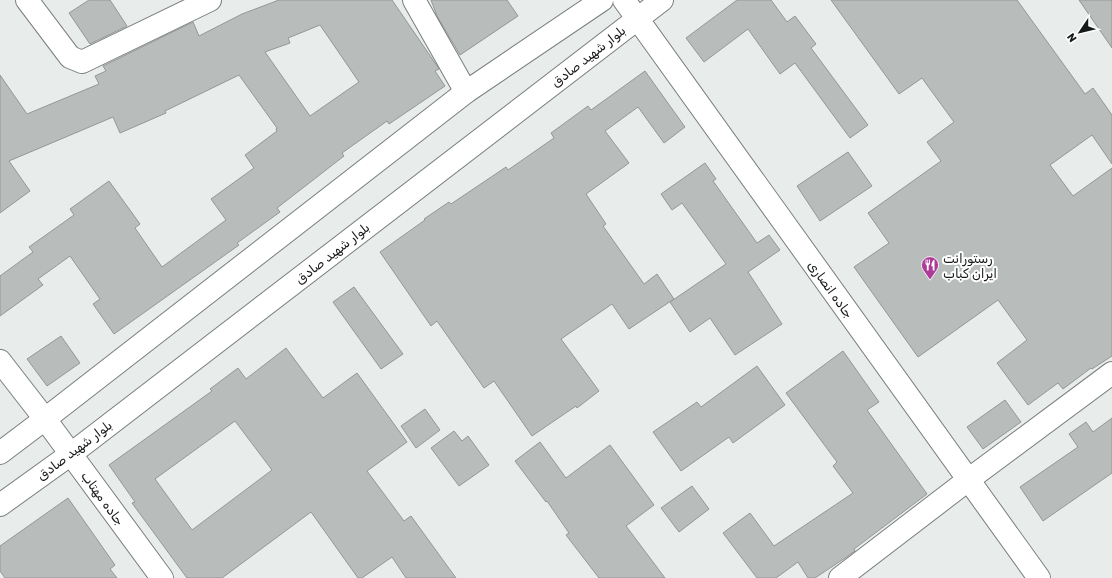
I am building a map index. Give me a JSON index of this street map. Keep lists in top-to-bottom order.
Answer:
{
  "streets": {
    "street": ["بلوار شهید صادق", "جاده انصاری", "جاده مهتاب"]
  },
  "crossings": [
    ["بلوار شهید صادق", "جاده انصاری"],
    ["بلوار شهید صادق", "جاده مهتاب"]
  ],
  "places": {
    "restaurant": ["رستورانت ایران کباب"]
  },
  "north": "bottom left"
}
